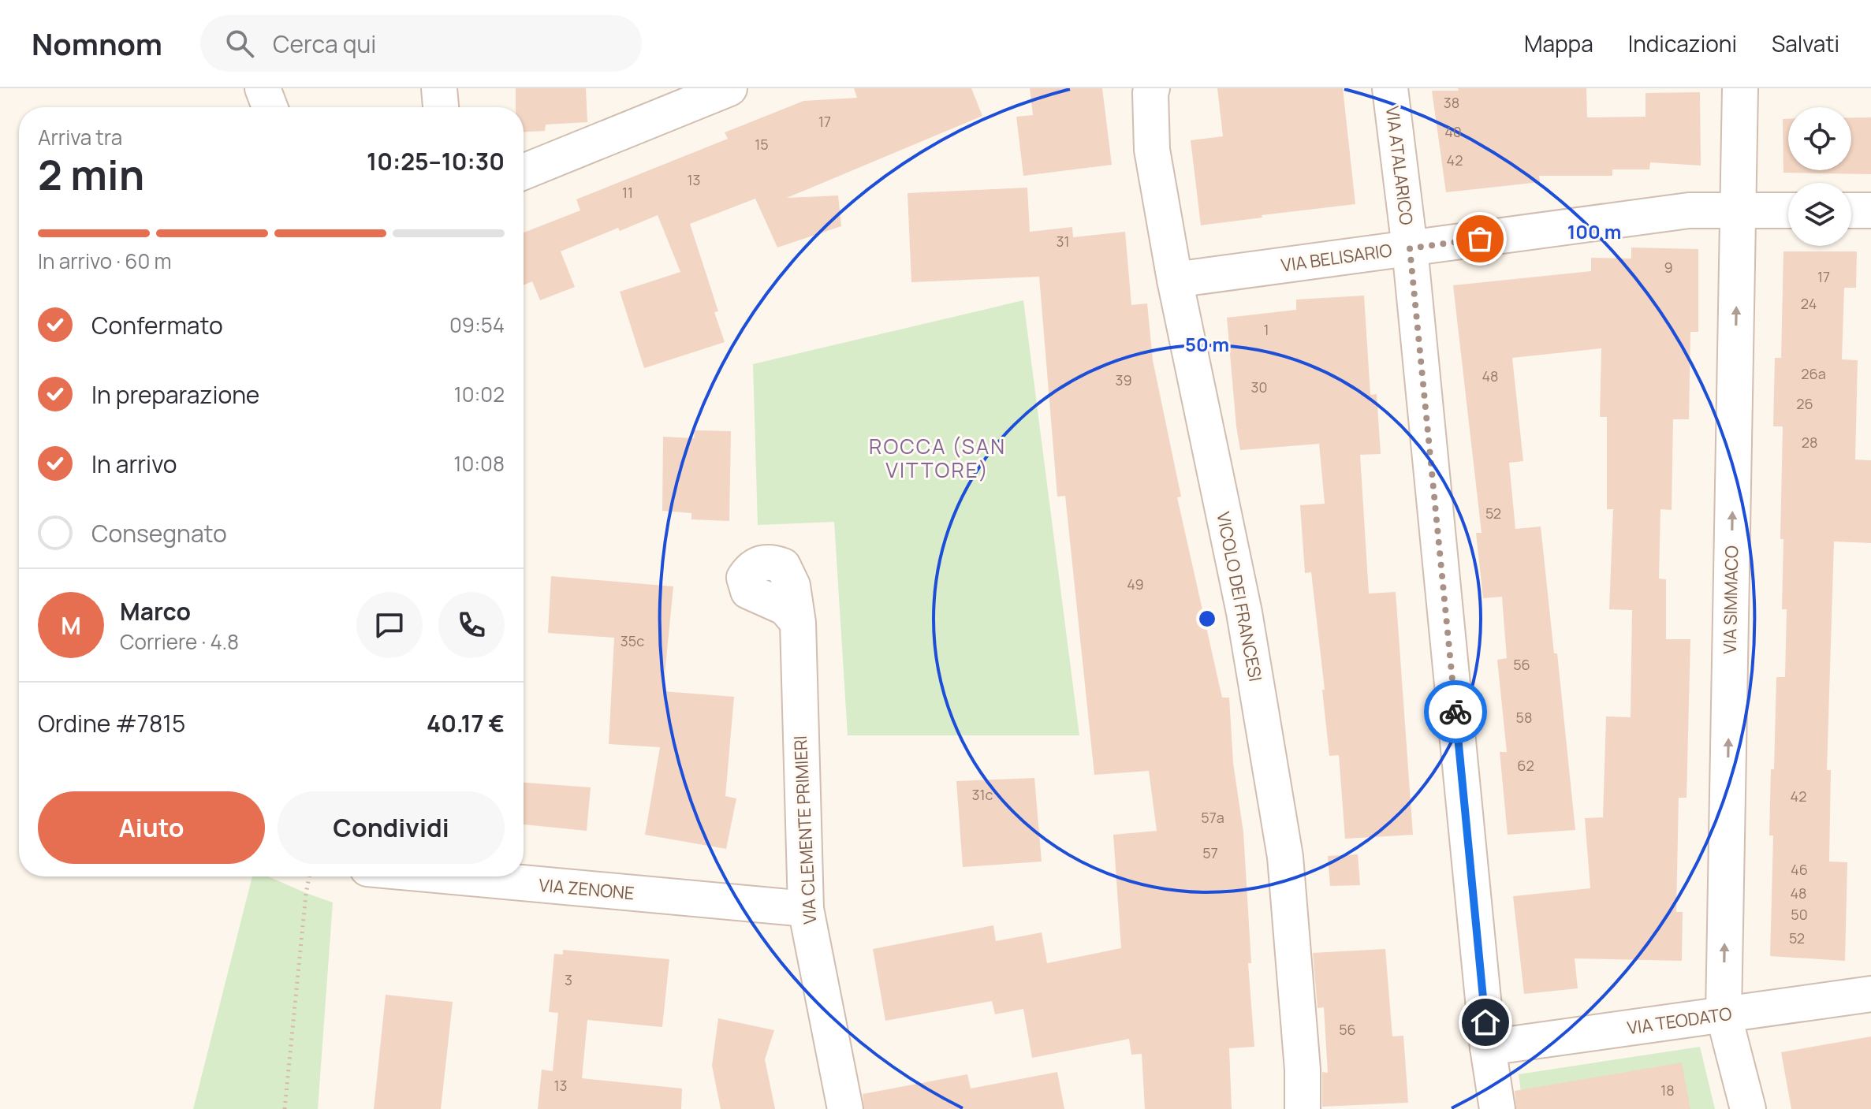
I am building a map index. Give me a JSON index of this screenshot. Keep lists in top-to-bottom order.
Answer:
{
  "streets": {
    "street": [
      "VIA ATALARICO",
      "VIA BELISARIO",
      "VICOLO DEI FRANCESI",
      "VIA SIMMACO",
      "VIA CLEMENTE PRIMIERI",
      "VIA ZENONE",
      "VIA TEODATO"
    ]
  },
  "crossings": [
    ["VIA ATALARICO", "VIA BELISARIO"],
    ["VIA ATALARICO", "VIA TEODATO"],
    ["VIA BELISARIO", "VICOLO DEI FRANCESI"],
    ["VIA BELISARIO", "VIA SIMMACO"],
    ["VIA SIMMACO", "VIA TEODATO"],
    ["VIA CLEMENTE PRIMIERI", "VIA ZENONE"]
  ],
  "one_way": ["VIA SIMMACO"],
  "districts": ["ROCCA (SAN VITTORE)"],
  "house_numbers": [
    "38",
    "17",
    "40",
    "15",
    "42",
    "13",
    "11",
    "31",
    "9",
    "17",
    "24",
    "1",
    "26a",
    "48",
    "39",
    "30",
    "26",
    "28",
    "52",
    "49",
    "35c",
    "56",
    "58",
    "62",
    "31c",
    "42",
    "57a",
    "57",
    "46",
    "48",
    "50",
    "52",
    "3",
    "56",
    "13",
    "18"
  ],
  "page": {
    "header": "Nomnom",
    "search": "Cerca qui",
    "nav": ["Mappa", "Indicazioni", "Salvati"],
    "heading": ["2 min", "Arriva tra", "10:25–10:30"],
    "panel": [
      "Marco",
      "Corriere · 4.8",
      "Ordine #7815",
      "40.17 €"
    ],
    "bar": "In arrivo · 60 m",
    "list": [
      ["Confermato", "09:54"],
      ["In preparazione", "10:02"],
      ["In arrivo", "10:08"],
      "Consegnato"
    ],
    "round": "M",
    "buttons": ["Aiuto", "Condividi"]
  },
  "rings": ["100 m", "50 m"]
}
